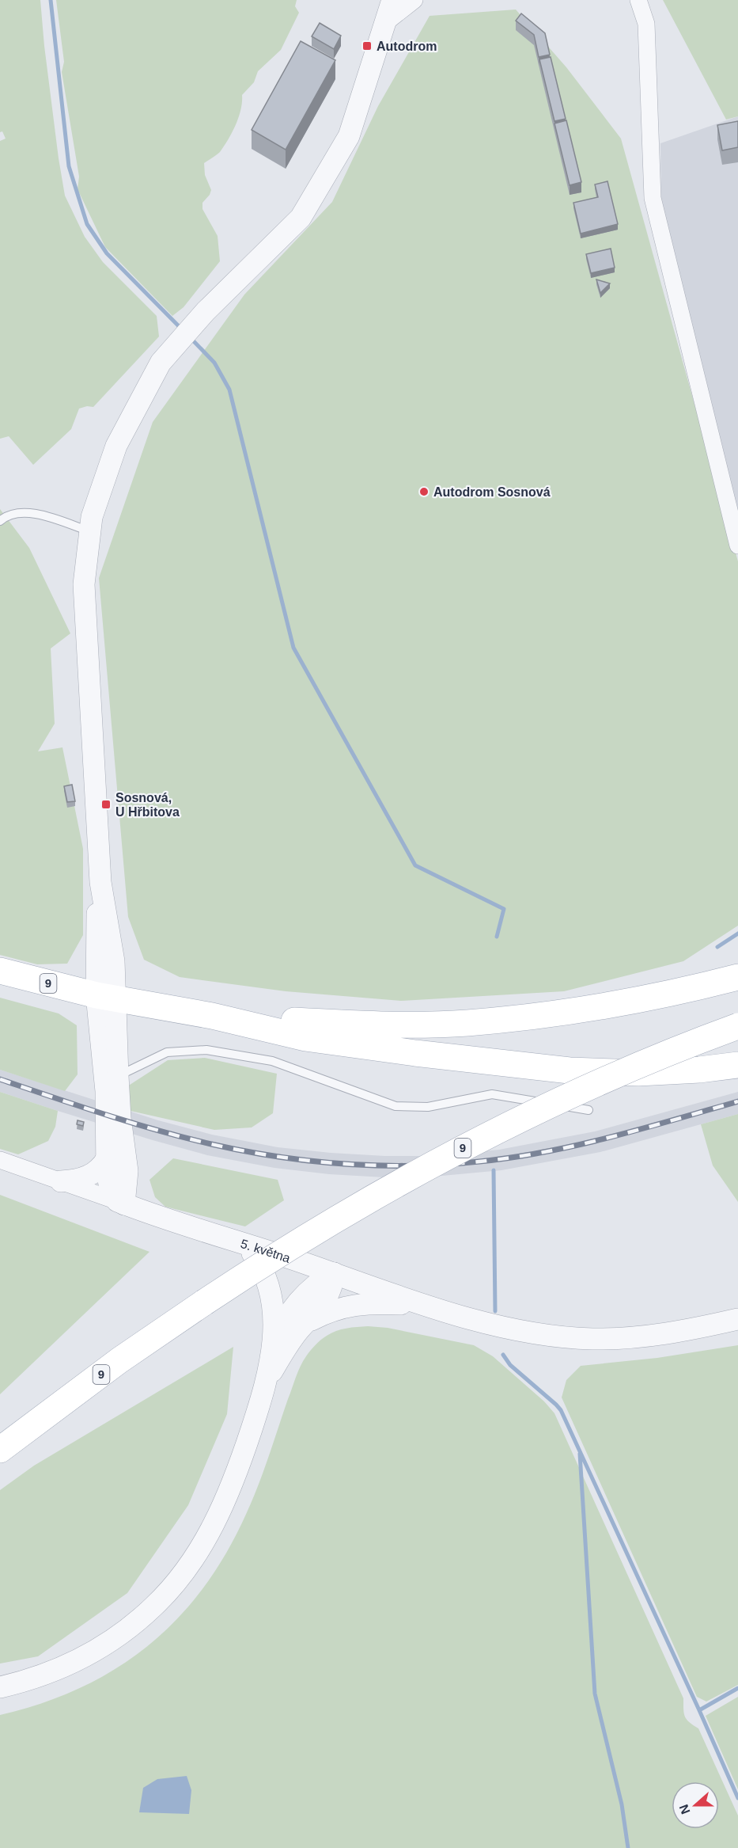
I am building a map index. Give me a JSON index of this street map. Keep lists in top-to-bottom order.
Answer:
{
  "streets": {
    "main road": ["9"],
    "street": ["5. května"]
  },
  "places": {
    "transit": ["Autodrom", "Sosnová, U Hřbitova"],
    "other": ["Autodrom Sosnová"]
  },
  "north": "left"
}
